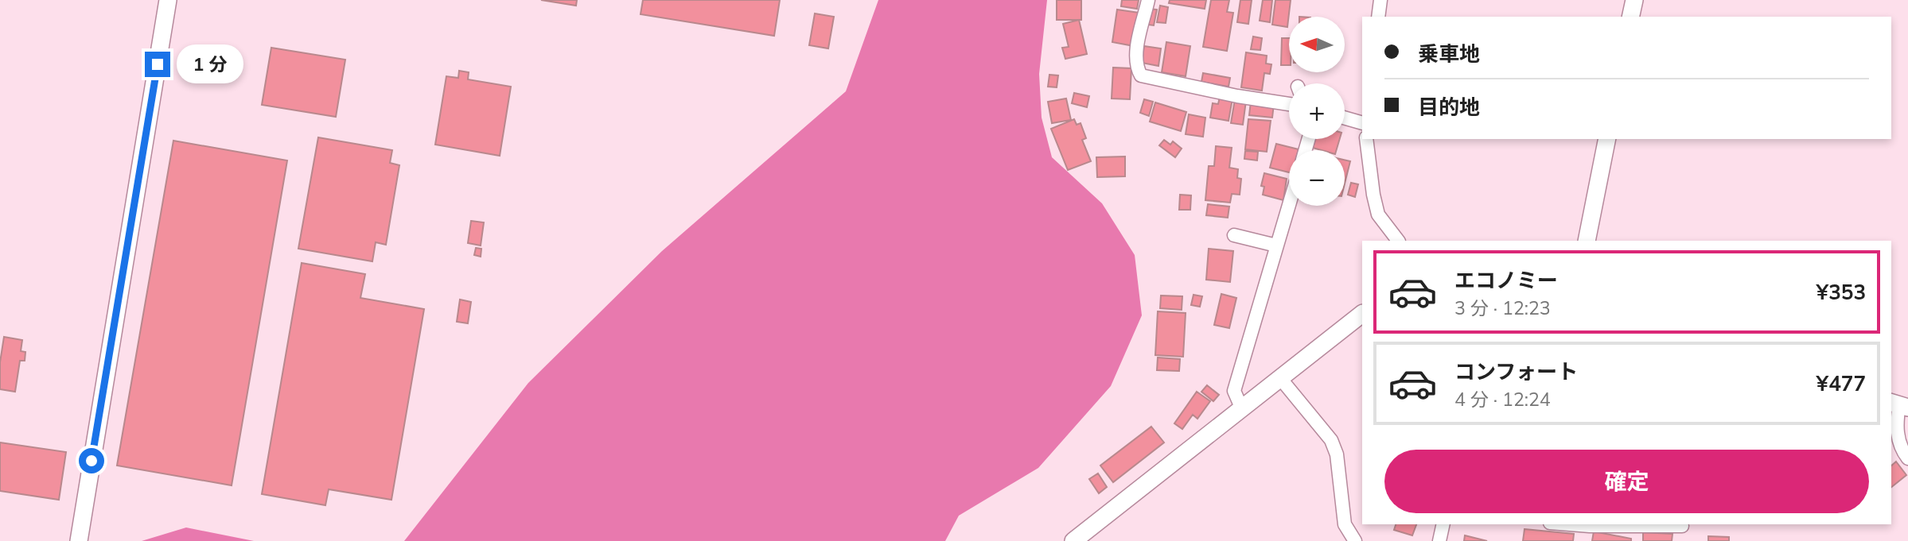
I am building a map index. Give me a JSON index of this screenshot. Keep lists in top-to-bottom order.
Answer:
{
  "north": "left",
  "page": {
    "map_buttons": ["+", "−"],
    "banner": ["乗車地", "目的地"],
    "bubble": "1 分",
    "list": [
      {
        "name": "エコノミー",
        "note": "3 分 · 12:23",
        "value": "¥353"
      },
      {
        "name": "コンフォート",
        "note": "4 分 · 12:24",
        "value": "¥477"
      }
    ],
    "buttons": "確定"
  }
}
